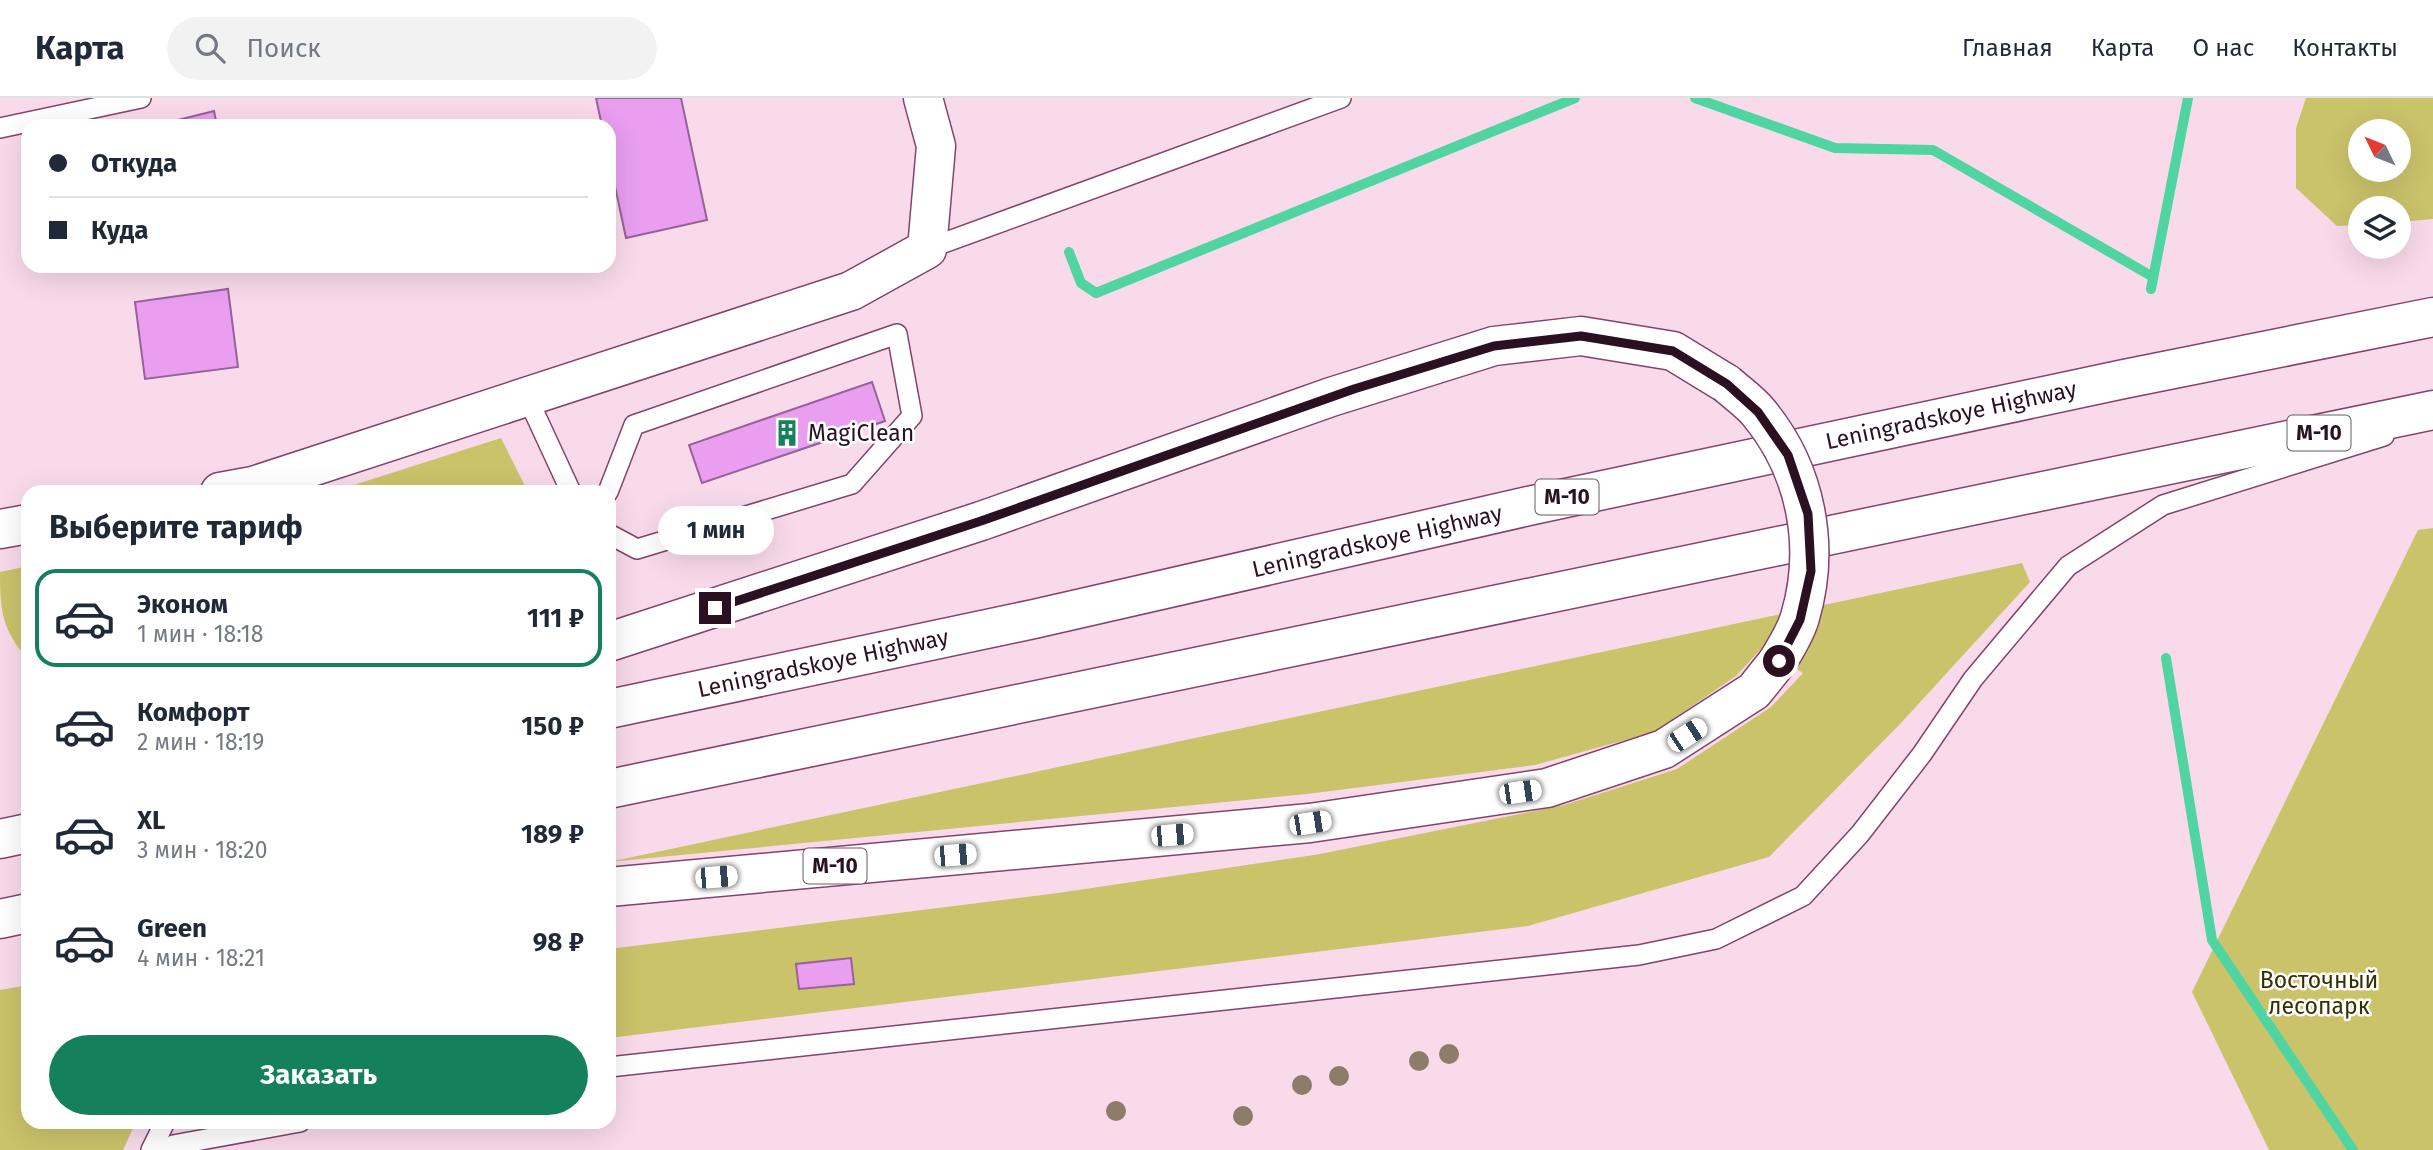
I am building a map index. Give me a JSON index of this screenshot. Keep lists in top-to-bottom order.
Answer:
{
  "streets": {
    "main road": ["Leningradskoye Highway", "М-10"]
  },
  "parks": ["Восточный лесопарк"],
  "places": {
    "building": ["MagiClean"]
  },
  "north": "top left",
  "page": {
    "header": "Карта",
    "search": "Поиск",
    "nav": [
      "Главная",
      "Карта",
      "О нас",
      "Контакты"
    ],
    "banner": ["Откуда", "Куда"],
    "heading": "Выберите тариф",
    "bubble": "1 мин",
    "list": [
      {
        "name": "Эконом",
        "note": "1 мин · 18:18",
        "value": "111 ₽"
      },
      {
        "name": "Комфорт",
        "note": "2 мин · 18:19",
        "value": "150 ₽"
      },
      {
        "name": "XL",
        "note": "3 мин · 18:20",
        "value": "189 ₽"
      },
      {
        "name": "Green",
        "note": "4 мин · 18:21",
        "value": "98 ₽"
      }
    ],
    "buttons": "Заказать"
  }
}
